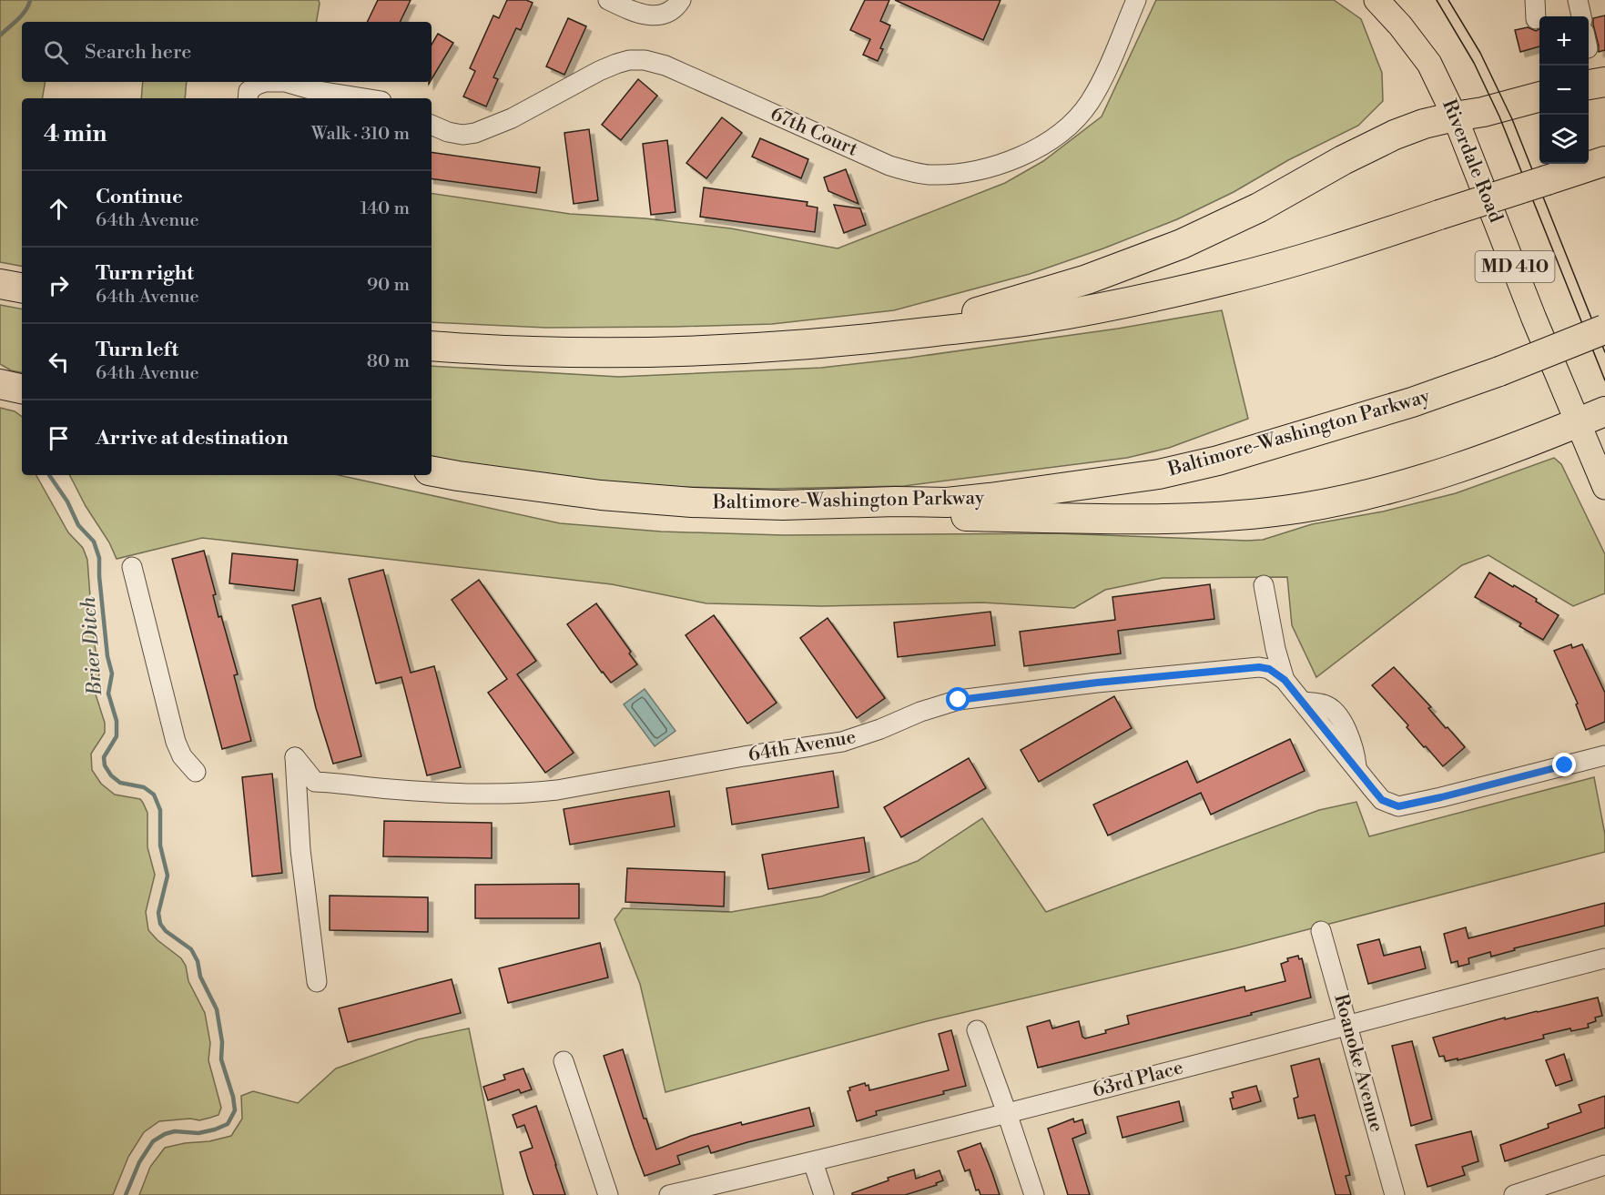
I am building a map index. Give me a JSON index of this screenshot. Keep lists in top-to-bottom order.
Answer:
{
  "streets": {
    "highway": ["Baltimore-Washington Parkway"],
    "main road": ["Riverdale Road", "MD 410"],
    "street": [
      "67th Court",
      "64th Avenue",
      "Roanoke Avenue",
      "63rd Place"
    ]
  },
  "crossings": [
    ["Roanoke Avenue", "63rd Place"]
  ],
  "water": ["Brier Ditch"],
  "page": {
    "map_buttons": ["+", "−"],
    "search": "Search here",
    "heading": ["4 min", "Walk · 310 m"],
    "list": [
      ["Continue", "64th Avenue", "140 m"],
      ["Turn right", "64th Avenue", "90 m"],
      ["Turn left", "64th Avenue", "80 m"],
      "Arrive at destination"
    ]
  }
}
